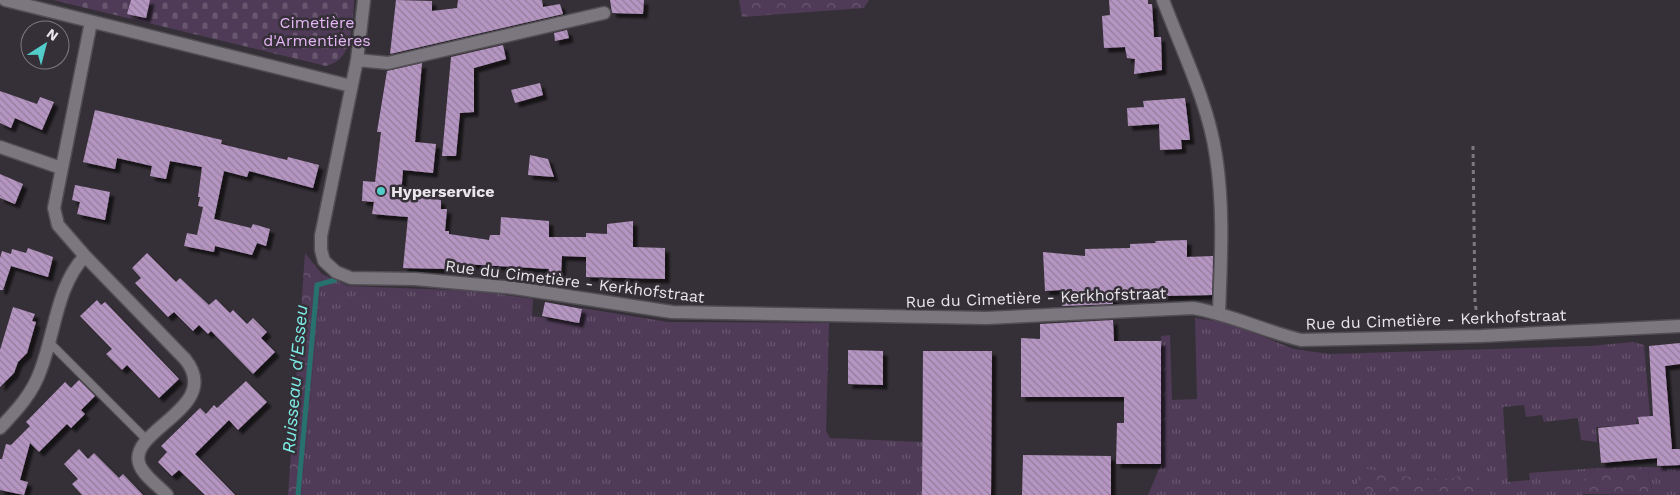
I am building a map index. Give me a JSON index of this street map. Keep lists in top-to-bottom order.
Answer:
{
  "streets": {
    "street": ["Rue du Cimetière - Kerkhofstraat"]
  },
  "water": ["Ruisseau d'Esseu"],
  "parks": ["Cimetière d'Armentières"],
  "places": ["Hyperservice"],
  "north": "top right"
}
